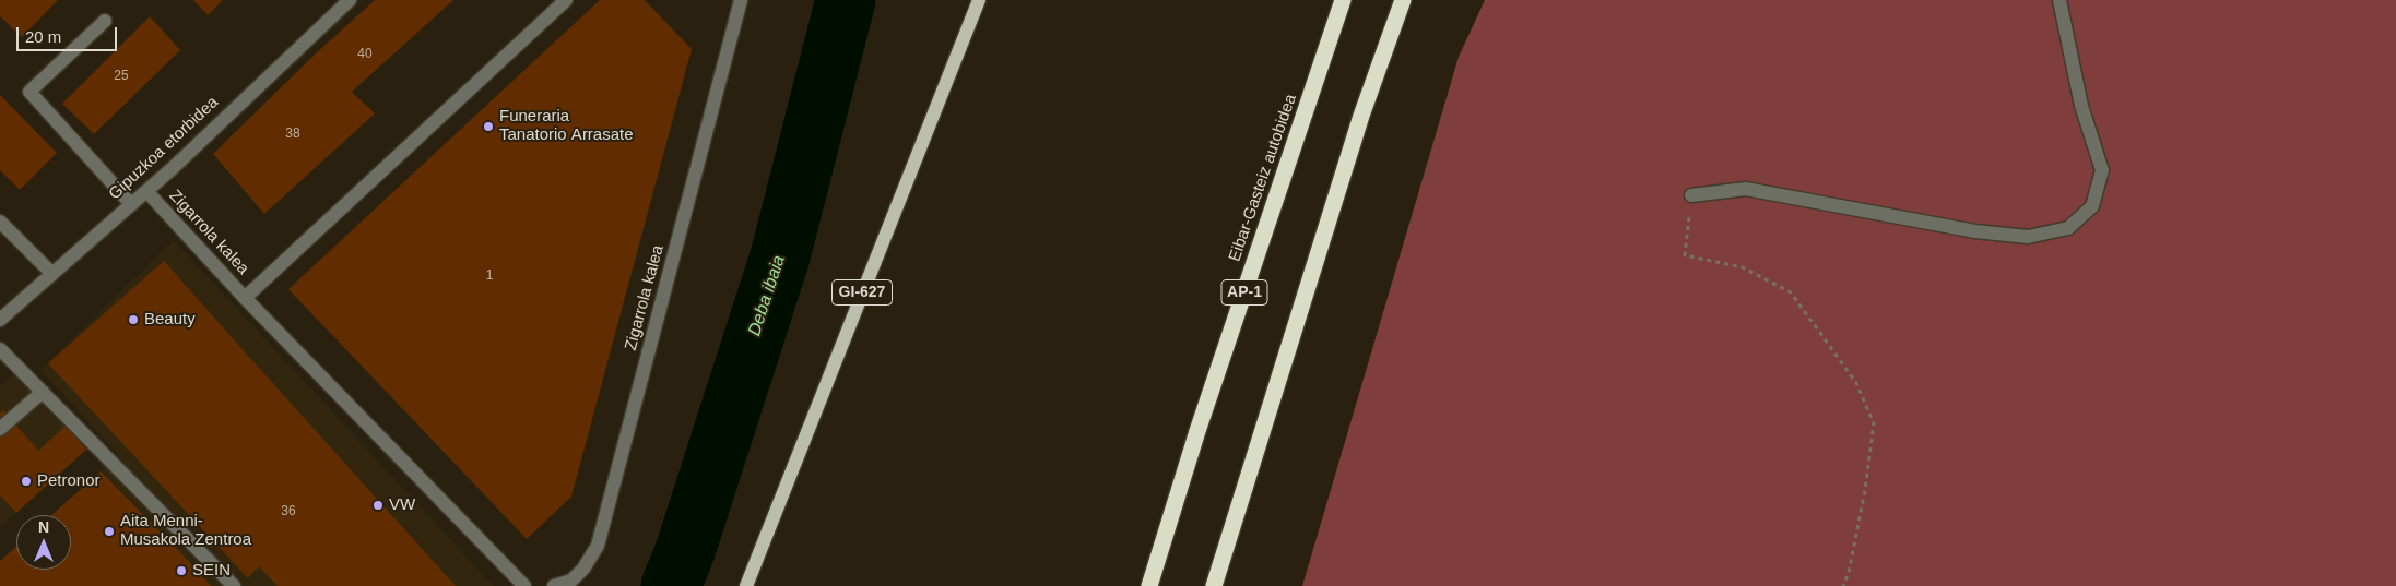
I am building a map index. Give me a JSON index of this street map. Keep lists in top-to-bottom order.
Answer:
{
  "streets": {
    "highway": ["Eibar-Gasteiz autobidea", "AP-1"],
    "main road": ["GI-627"],
    "street": ["Gipuzkoa etorbidea", "Zigarrola kalea"]
  },
  "crossings": [
    ["Gipuzkoa etorbidea", "Zigarrola kalea"]
  ],
  "water": ["Deba ibaia"],
  "places": [
    "Funeraria Tanatorio Arrasate",
    "Beauty",
    "Petronor",
    "VW",
    "Aita Menni- Musakola Zentroa",
    "SEIN"
  ],
  "house_numbers": [
    "40",
    "25",
    "38",
    "1",
    "36"
  ],
  "scale_bar": "20 m",
  "north": "top"
}
